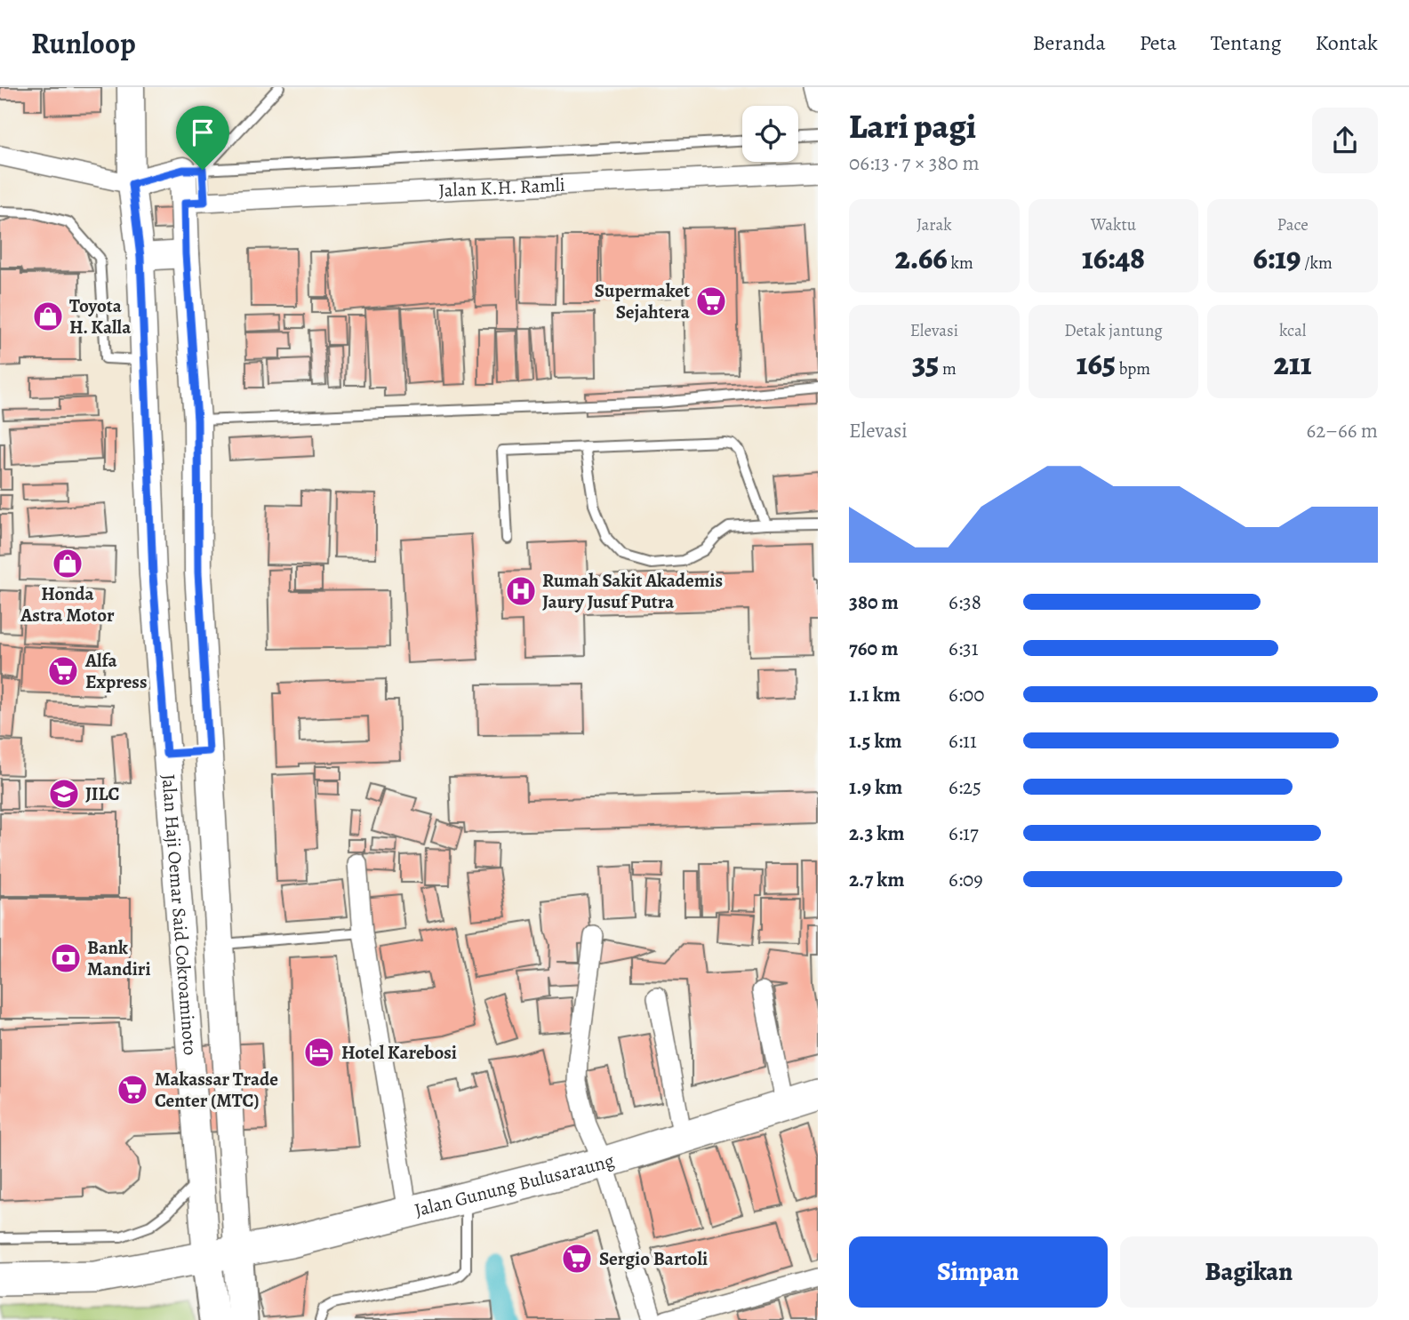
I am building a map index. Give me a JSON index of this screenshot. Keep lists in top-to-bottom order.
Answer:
{
  "streets": {
    "highway": ["Jalan Gunung Bulusaraung"],
    "main road": ["Jalan Haji Oemar Said Cokroaminoto"],
    "street": ["Jalan K.H. Ramli"]
  },
  "crossings": [
    ["Jalan K.H. Ramli", "Jalan Haji Oemar Said Cokroaminoto"],
    ["Jalan Haji Oemar Said Cokroaminoto", "Jalan Gunung Bulusaraung"]
  ],
  "places": {
    "supermarket": [
      "Supermaket Sejahtera",
      "Alfa Express",
      "Makassar Trade Center (MTC)",
      "Sergio Bartoli"
    ],
    "shop": ["Toyota H. Kalla", "Honda Astra Motor"],
    "hospital": ["Rumah Sakit Akademis Jaury Jusuf Putra"],
    "school or university": ["JILC"],
    "bank": ["Bank Mandiri"],
    "hotel": ["Hotel Karebosi"]
  },
  "page": {
    "header": "Runloop",
    "nav": [
      "Beranda",
      "Peta",
      "Tentang",
      "Kontak"
    ],
    "heading": ["Lari pagi", "06:13 · 7 × 380 m"],
    "stats": [
      ["Jarak", "2.66 km"],
      ["Waktu", "16:48"],
      ["Pace", "6:19 /km"],
      ["Elevasi", "35 m"],
      ["Detak jantung", "165 bpm"],
      ["kcal", "211"]
    ],
    "chart": ["Elevasi", "62–66 m"],
    "list": [
      {
        "name": "380 m",
        "note": "6:38"
      },
      {
        "name": "760 m",
        "note": "6:31"
      },
      {
        "name": "1.1 km",
        "note": "6:00"
      },
      {
        "name": "1.5 km",
        "note": "6:11"
      },
      {
        "name": "1.9 km",
        "note": "6:25"
      },
      {
        "name": "2.3 km",
        "note": "6:17"
      },
      {
        "name": "2.7 km",
        "note": "6:09"
      }
    ],
    "buttons": ["Simpan", "Bagikan"]
  }
}
